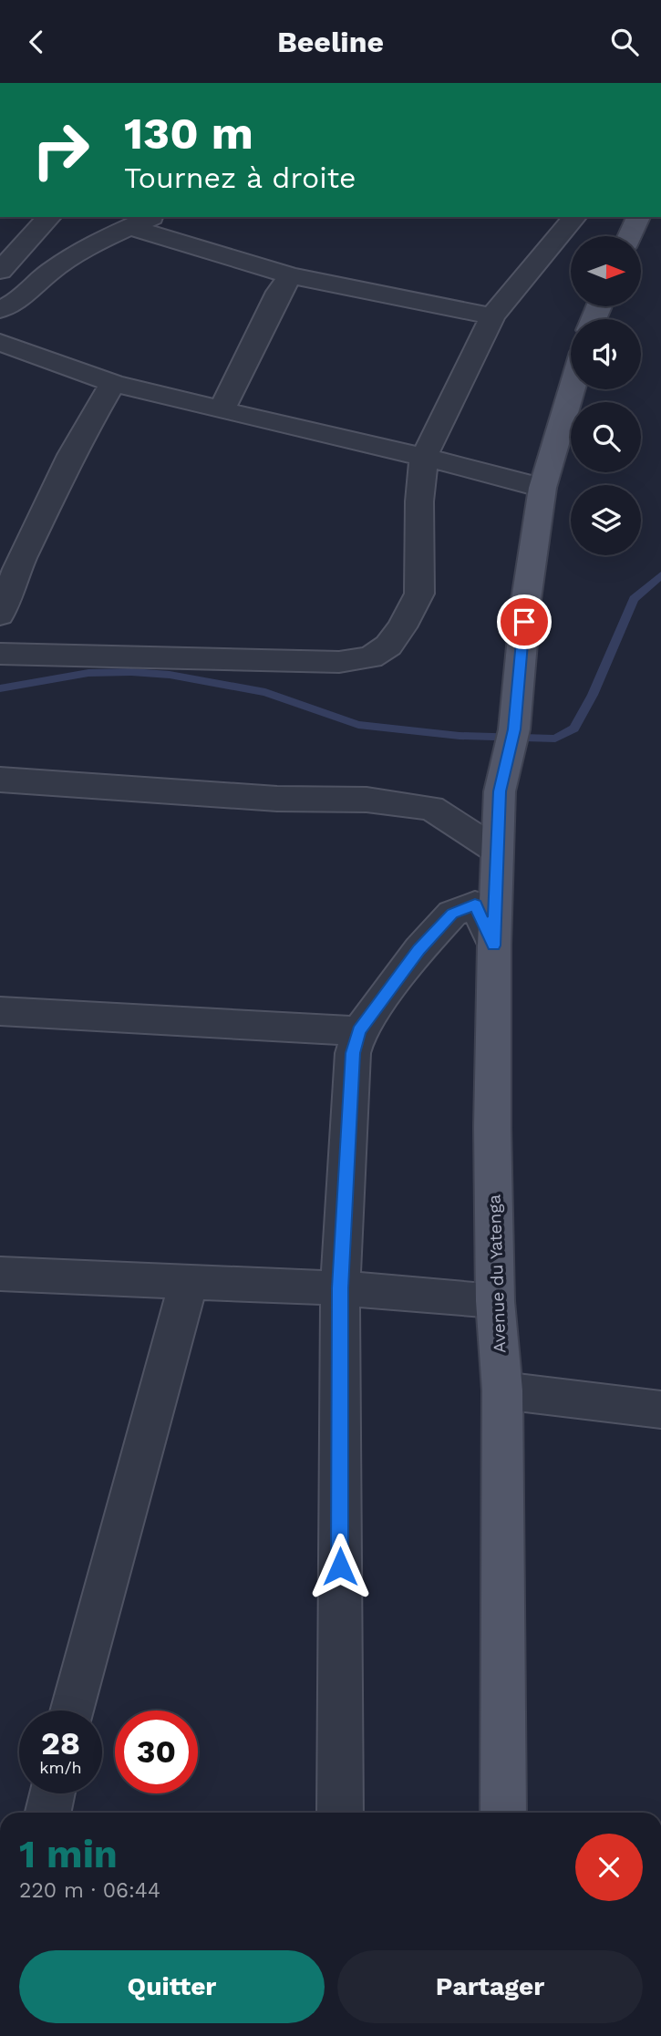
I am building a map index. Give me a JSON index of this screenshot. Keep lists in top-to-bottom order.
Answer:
{
  "streets": {
    "main road": ["Avenue du Yatenga"]
  },
  "north": "right",
  "page": {
    "header": "Beeline",
    "turn": ["130 m", "Tournez à droite"],
    "speed": "28 km/h",
    "limit": "30",
    "heading": ["1 min", "220 m · 06:44"],
    "buttons": ["Quitter", "Partager"]
  }
}
